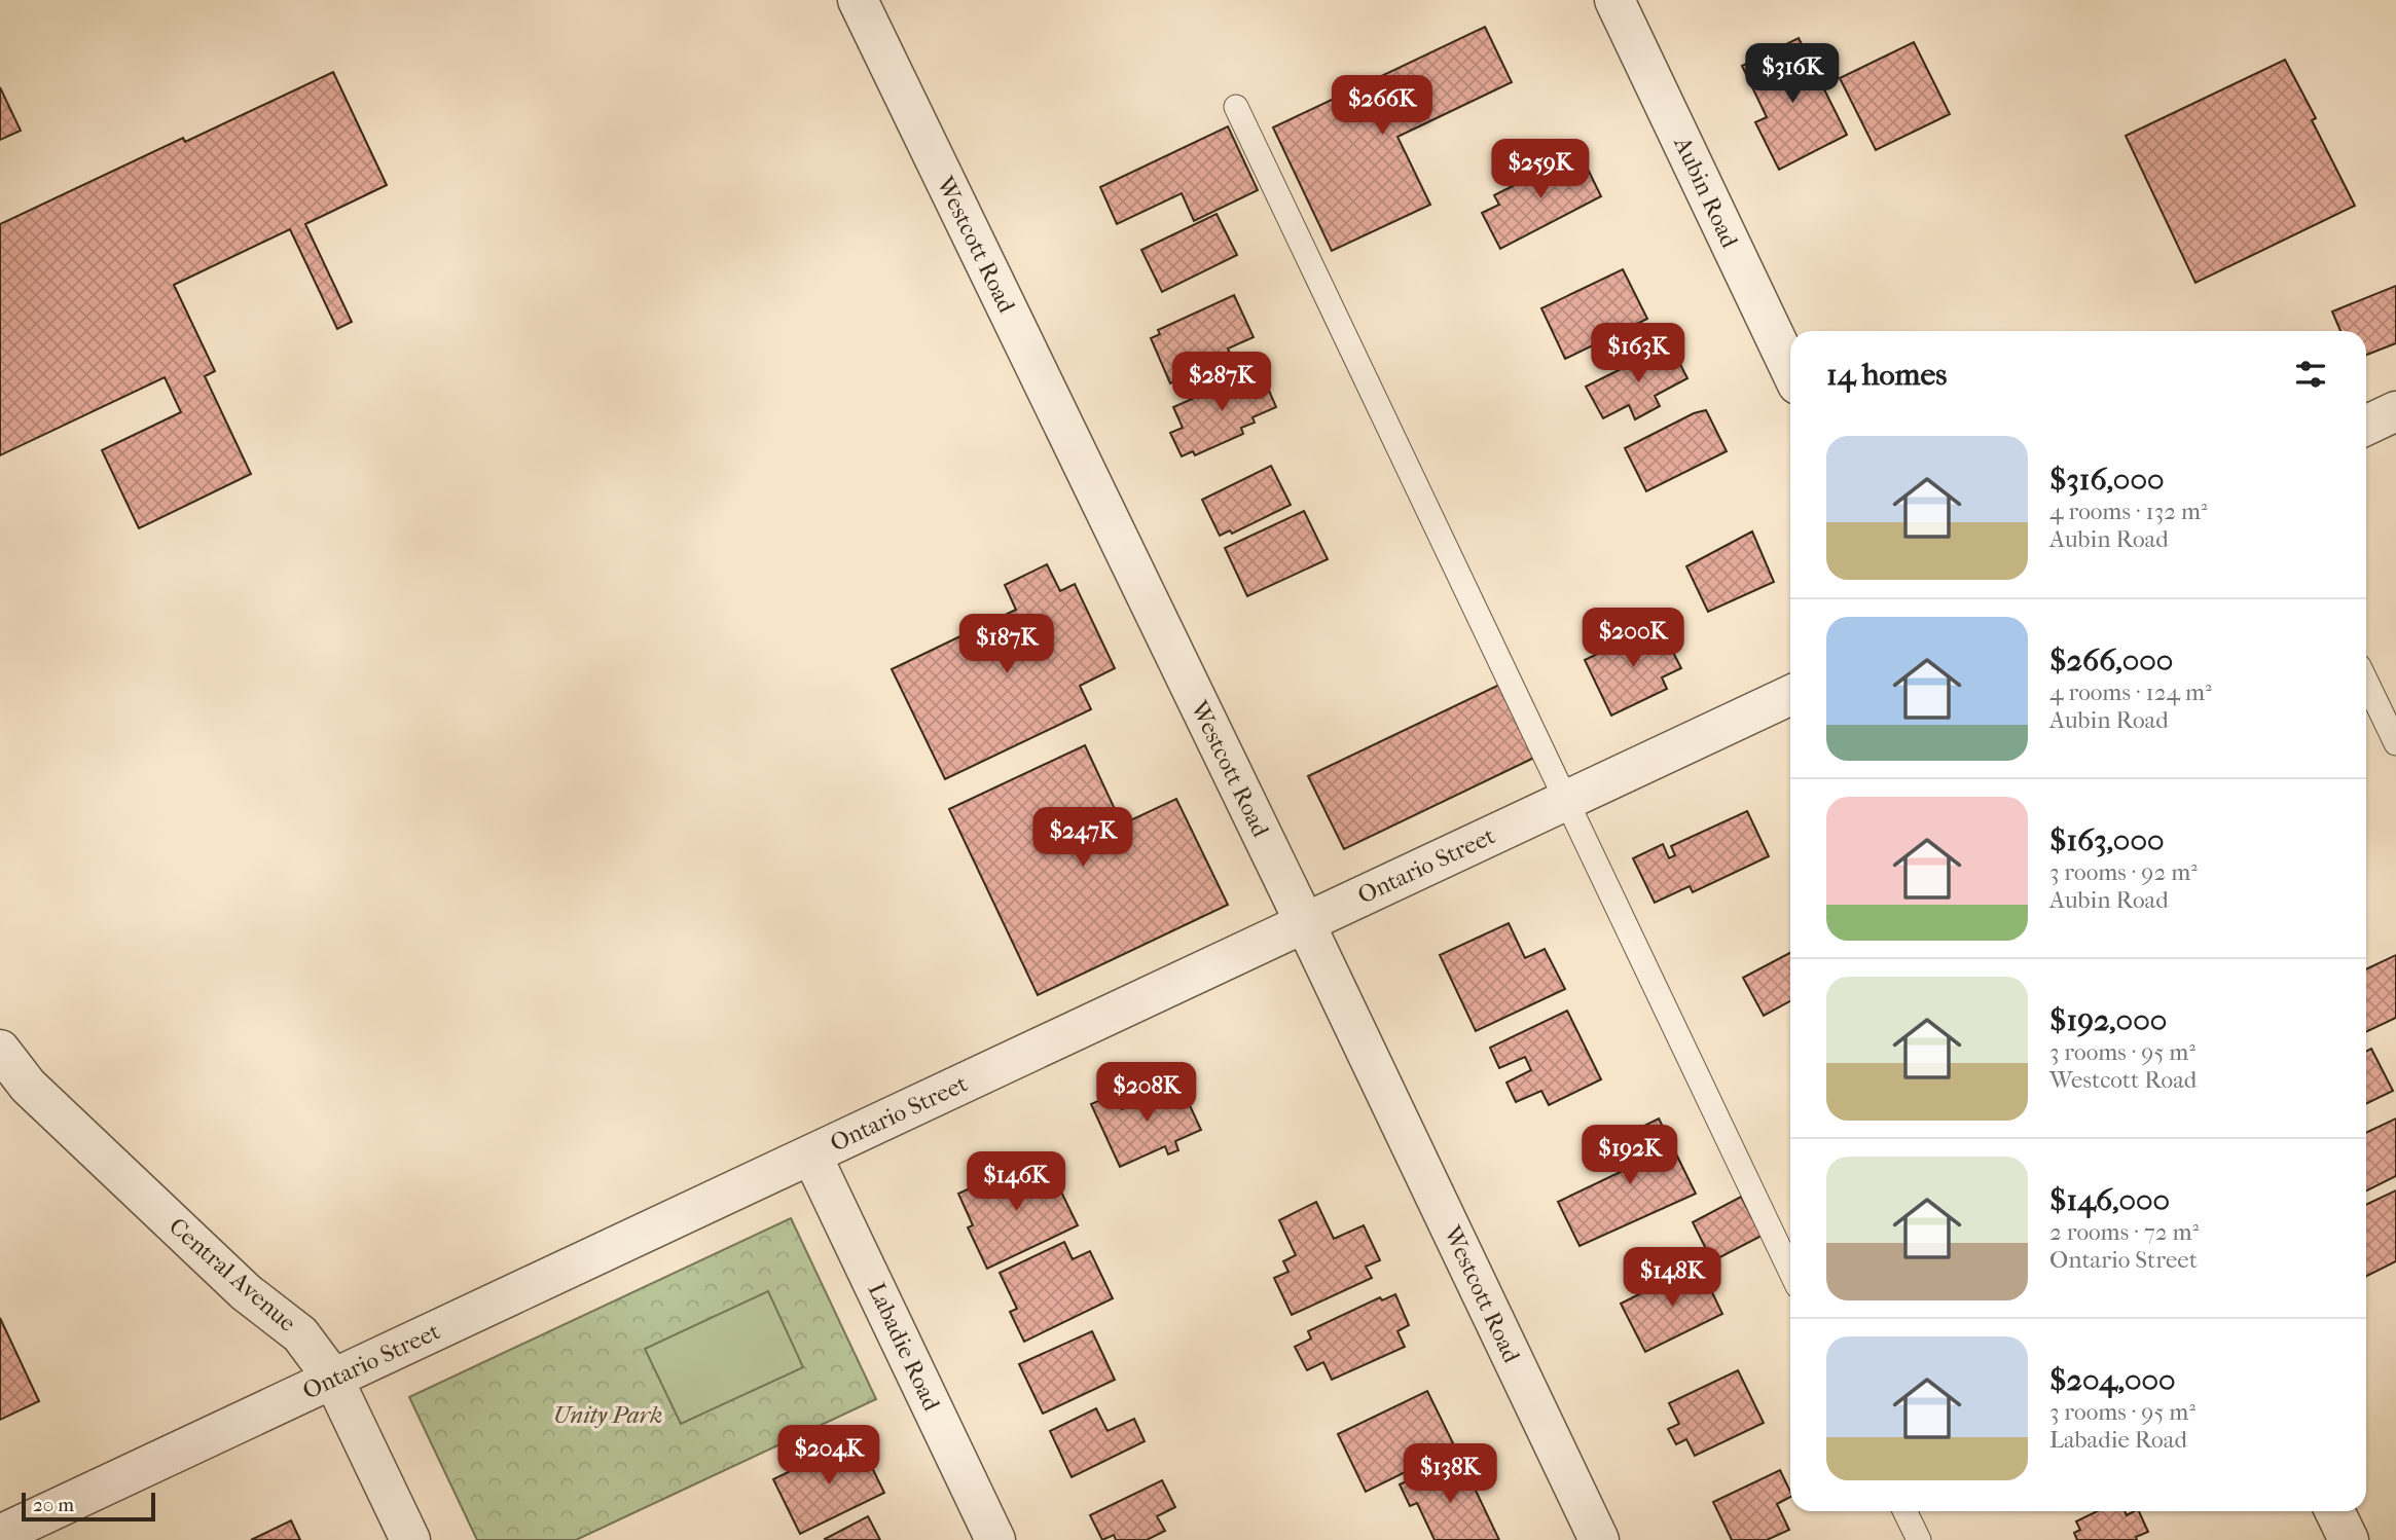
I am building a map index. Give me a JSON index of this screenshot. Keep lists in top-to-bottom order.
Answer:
{
  "streets": {
    "street": [
      "Aubin Road",
      "Westcott Road",
      "Ontario Street",
      "Central Avenue",
      "Labadie Road"
    ]
  },
  "crossings": [
    ["Westcott Road", "Ontario Street"],
    ["Ontario Street", "Central Avenue"],
    ["Ontario Street", "Labadie Road"]
  ],
  "parks": ["Unity Park"],
  "scale_bar": "20 m",
  "page": {
    "price": [
      "$316K",
      "$266K",
      "$259K",
      "$163K",
      "$287K",
      "$200K",
      "$187K",
      "$247K",
      "$208K",
      "$192K",
      "$146K",
      "$148K",
      "$204K",
      "$138K"
    ],
    "heading": "14 homes",
    "list": [
      {
        "name": "$316,000",
        "note": "4 rooms · 132 m² · Aubin Road"
      },
      {
        "name": "$266,000",
        "note": "4 rooms · 124 m² · Aubin Road"
      },
      {
        "name": "$163,000",
        "note": "3 rooms · 92 m² · Aubin Road"
      },
      {
        "name": "$192,000",
        "note": "3 rooms · 95 m² · Westcott Road"
      },
      {
        "name": "$146,000",
        "note": "2 rooms · 72 m² · Ontario Street"
      },
      {
        "name": "$204,000",
        "note": "3 rooms · 95 m² · Labadie Road"
      }
    ],
    "scale": "20 m"
  }
}
